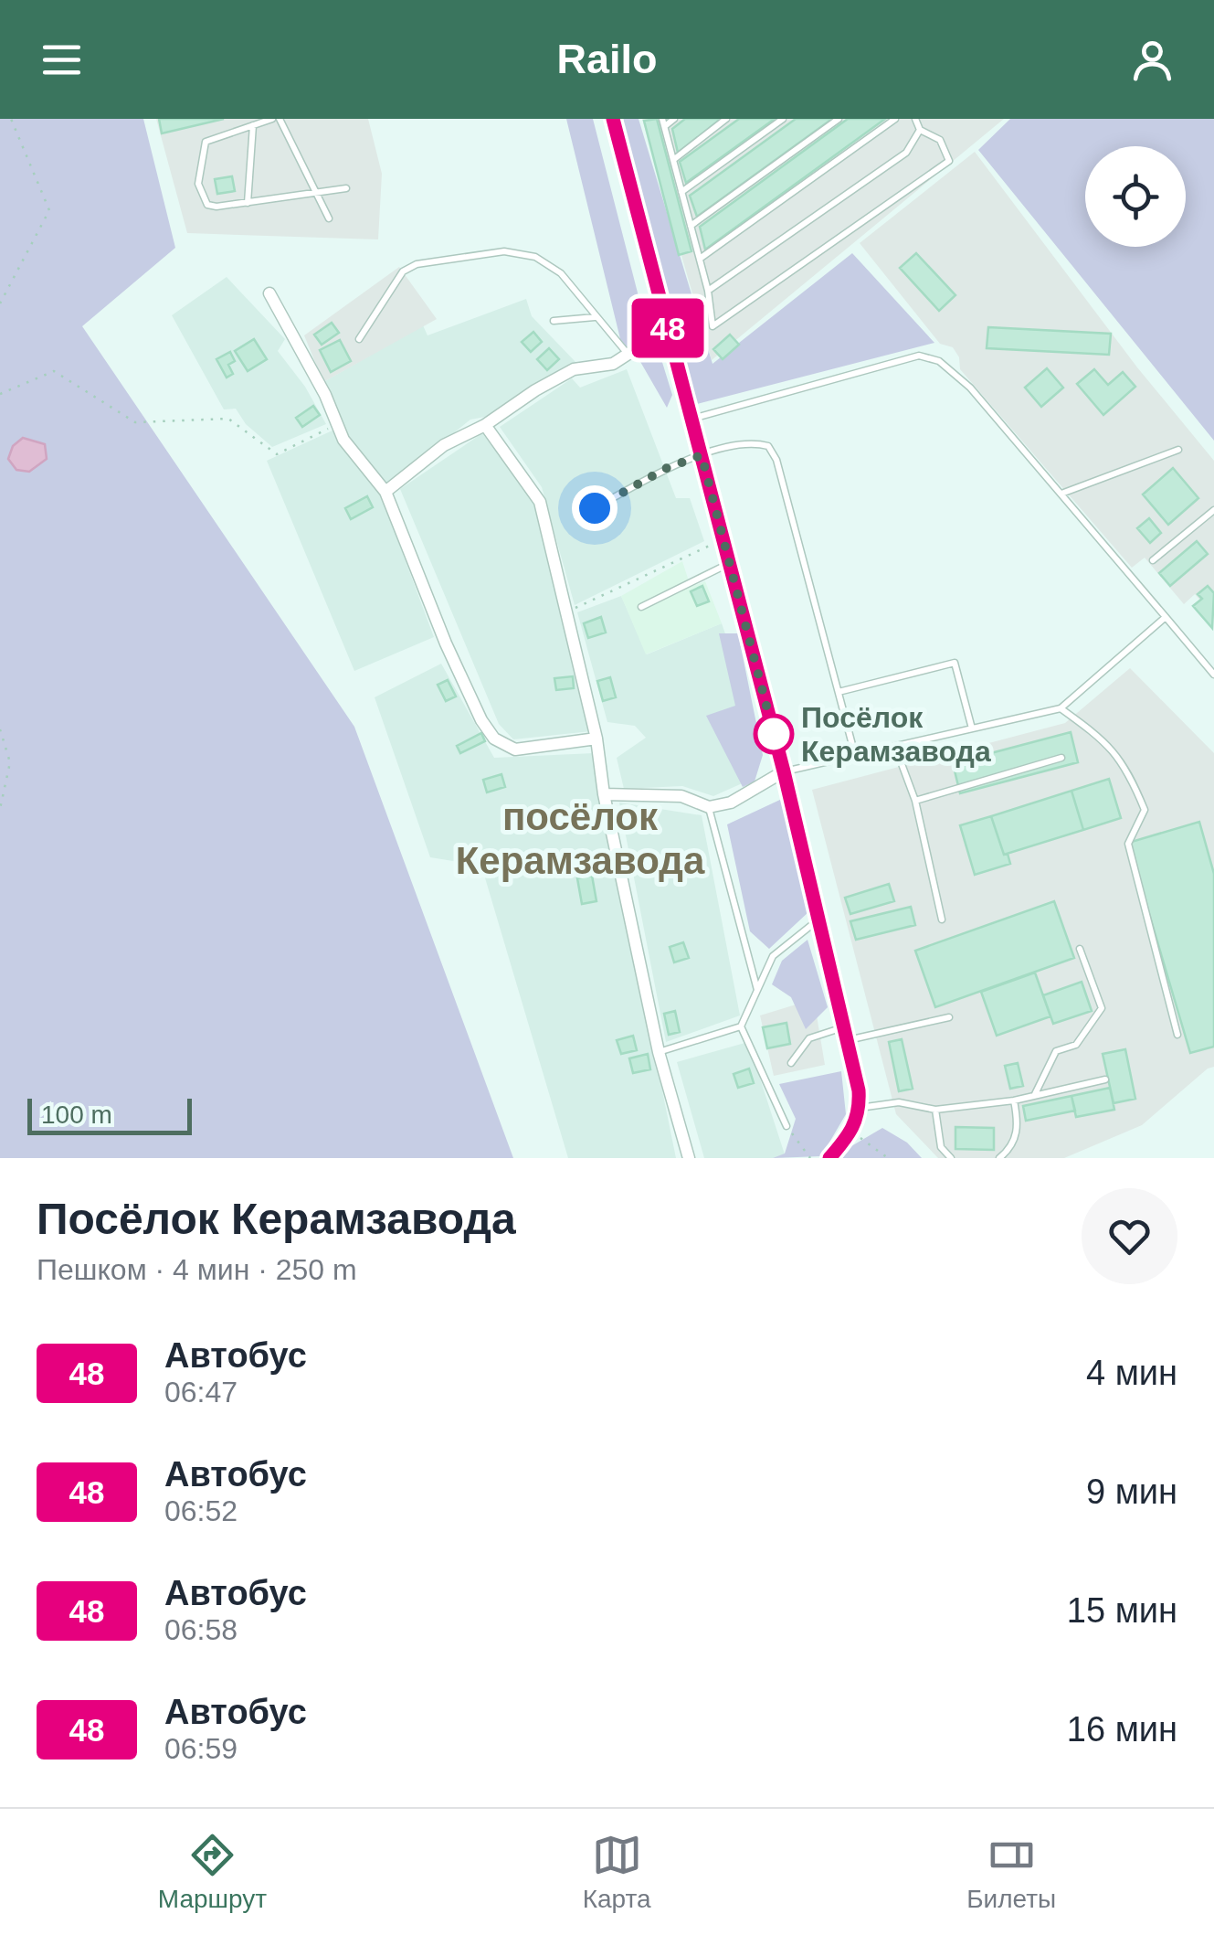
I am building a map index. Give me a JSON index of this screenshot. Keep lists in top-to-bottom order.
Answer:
{
  "districts": ["посёлок Керамзавода"],
  "places": ["Посёлок Керамзавода"],
  "lines": ["bus line 48"],
  "scale_bar": "100 m",
  "page": {
    "header": "Railo",
    "on_map": "48",
    "scale": "100 m",
    "heading": ["Посёлок Керамзавода", "Пешком · 4 мин · 250 m"],
    "list": [
      {
        "mark": "48",
        "name": "Автобус",
        "note": "06:47",
        "value": "4 мин"
      },
      {
        "mark": "48",
        "name": "Автобус",
        "note": "06:52",
        "value": "9 мин"
      },
      {
        "mark": "48",
        "name": "Автобус",
        "note": "06:58",
        "value": "15 мин"
      },
      {
        "mark": "48",
        "name": "Автобус",
        "note": "06:59",
        "value": "16 мин"
      }
    ],
    "tabs": ["Маршрут", "Карта", "Билеты"]
  }
}
